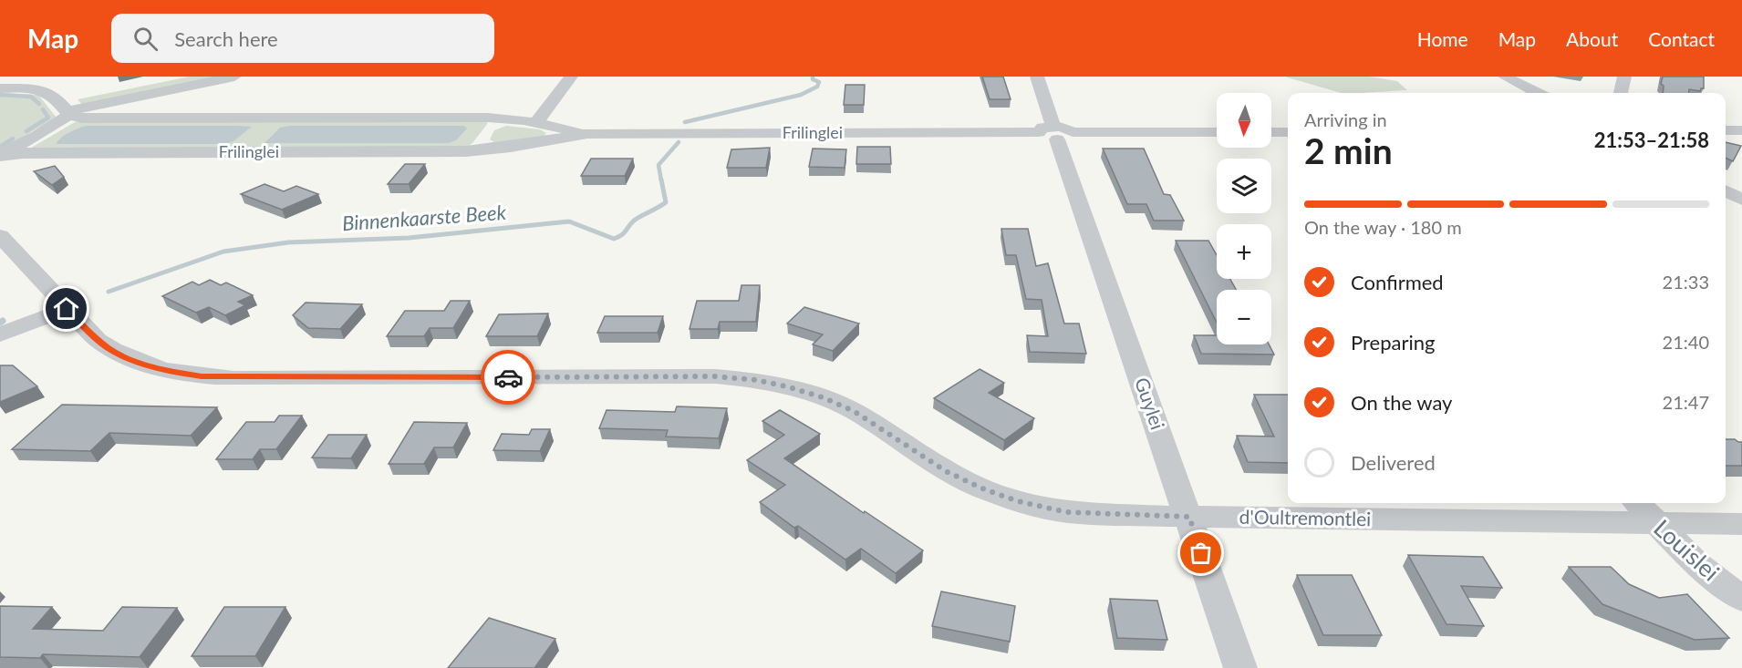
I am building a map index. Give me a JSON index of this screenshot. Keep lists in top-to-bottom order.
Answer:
{
  "streets": {
    "street": [
      "Frilinglei",
      "Guylei",
      "d'Oultremontlei",
      "Louislei"
    ]
  },
  "crossings": [
    ["Frilinglei", "Guylei"],
    ["Guylei", "d'Oultremontlei"],
    ["d'Oultremontlei", "Louislei"]
  ],
  "water": ["Binnenkaarste Beek"],
  "north": "bottom",
  "page": {
    "header": "Map",
    "search": "Search here",
    "nav": [
      "Home",
      "Map",
      "About",
      "Contact"
    ],
    "map_buttons": ["+", "−"],
    "heading": ["2 min", "Arriving in", "21:53–21:58"],
    "bar": "On the way · 180 m",
    "list": [
      ["Confirmed", "21:33"],
      ["Preparing", "21:40"],
      ["On the way", "21:47"],
      "Delivered"
    ]
  }
}
